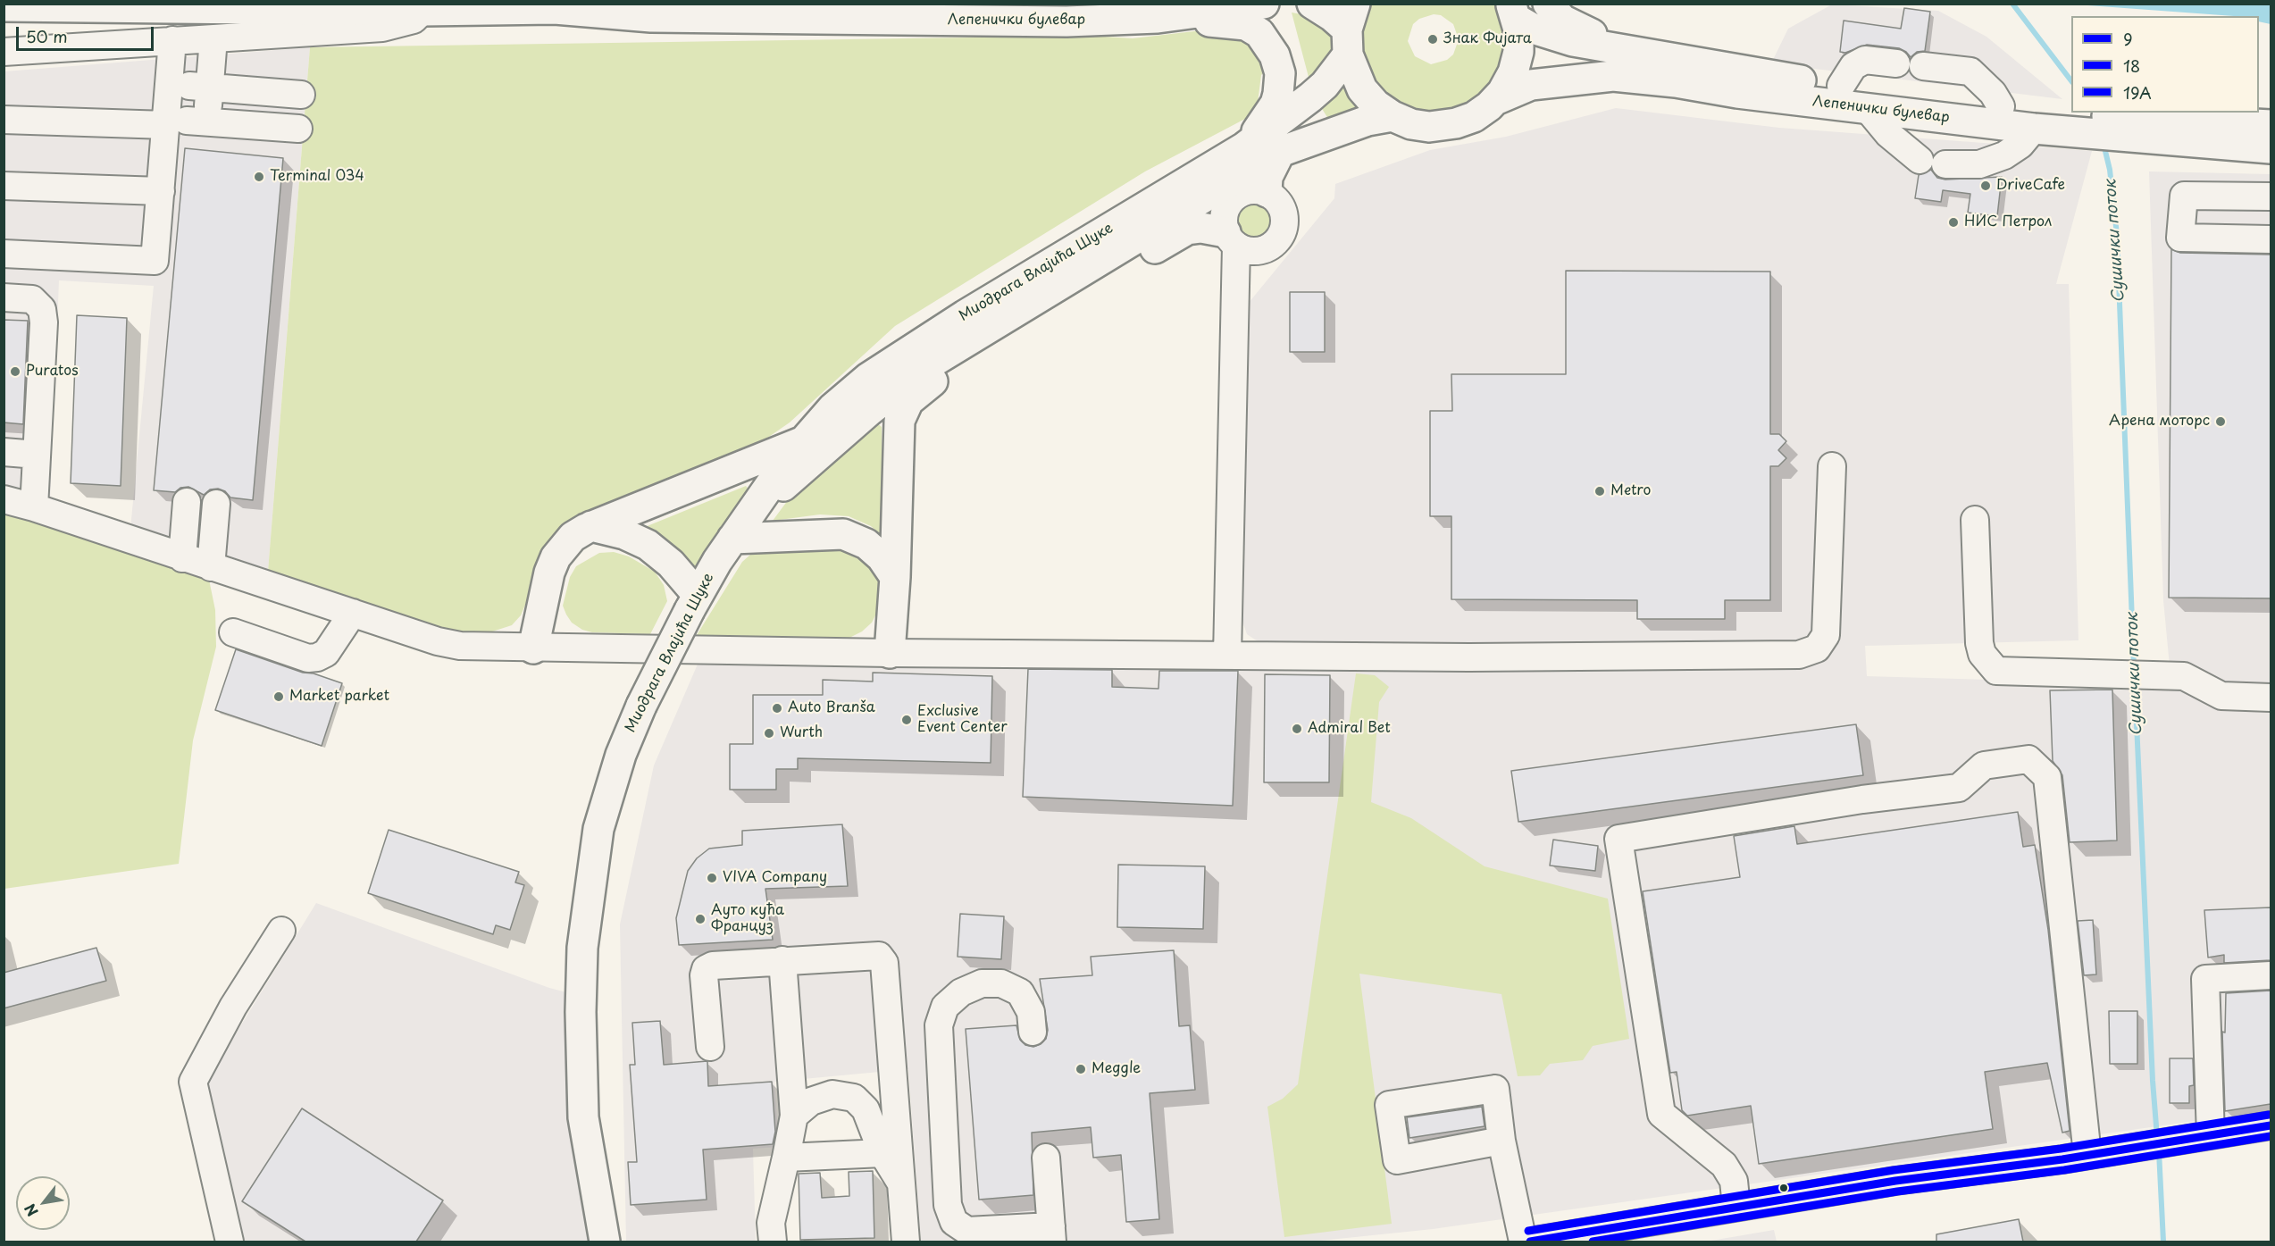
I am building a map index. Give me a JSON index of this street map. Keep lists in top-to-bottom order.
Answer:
{
  "streets": {
    "main road": ["Лепенички булевар", "Миодрага Влајића Шуке"]
  },
  "water": ["Сушички поток"],
  "places": [
    "Знак Фијата",
    "Terminal 034",
    "DriveCafe",
    "НИС Петрол",
    "Puratos",
    "Арена моторс",
    "Metro",
    "Market parket",
    "Auto Branša",
    "Exclusive Event Center",
    "Admiral Bet",
    "Wurth",
    "VIVA Company",
    "Ауто кућа Француз",
    "Meggle"
  ],
  "lines": ["transit line 19А", "transit line 9", "transit line 18"],
  "legend": ["9", "18", "19А"],
  "scale_bar": "50 m",
  "north": "bottom left"
}
